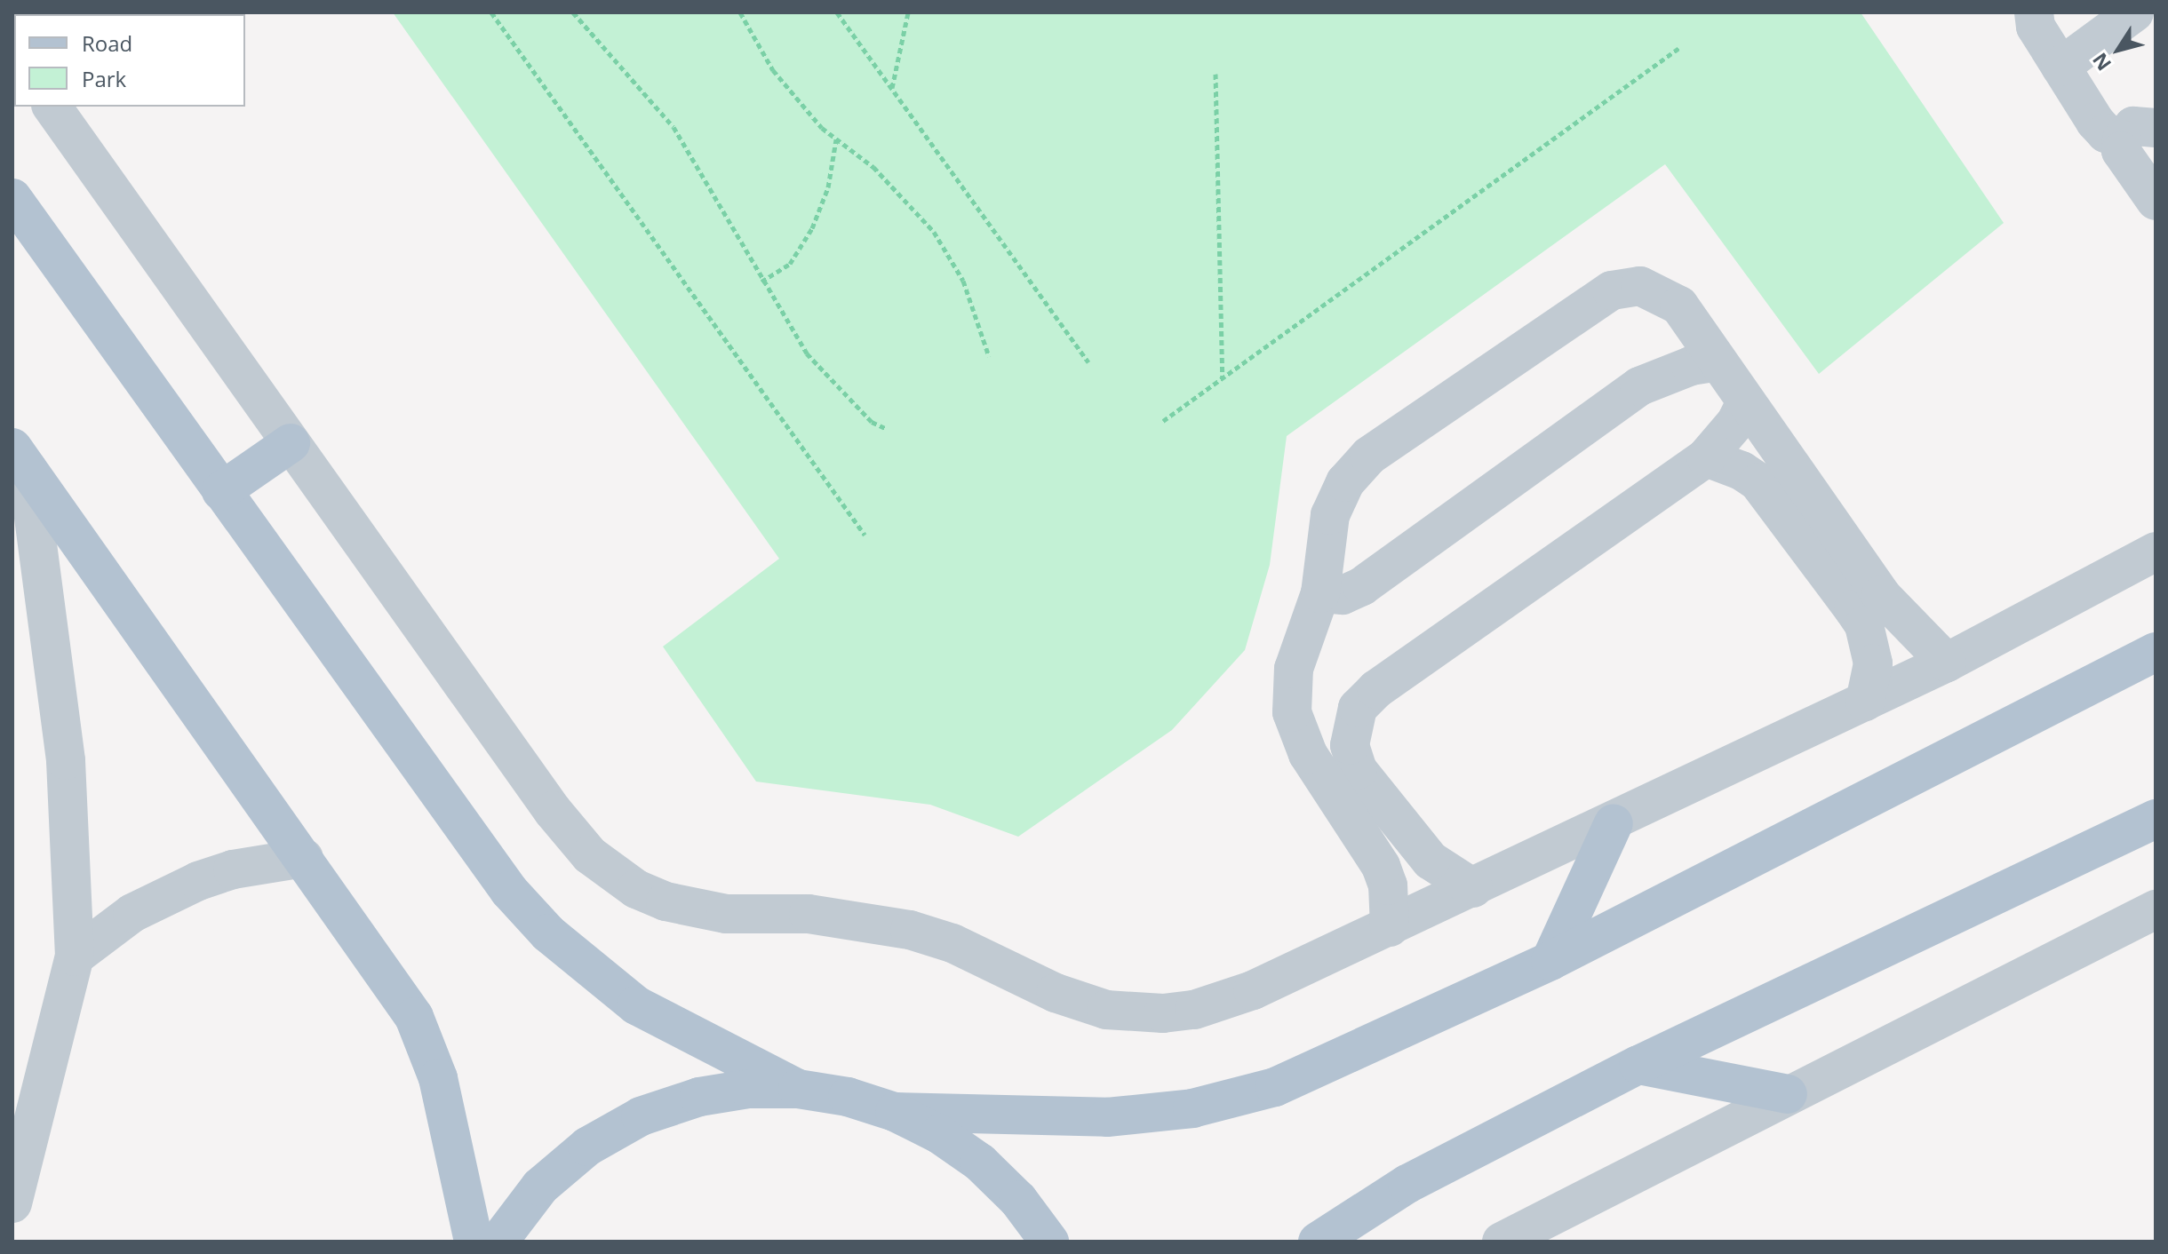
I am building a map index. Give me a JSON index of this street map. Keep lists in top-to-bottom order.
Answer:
{
  "legend": ["Road", "Park"],
  "north": "bottom left"
}
